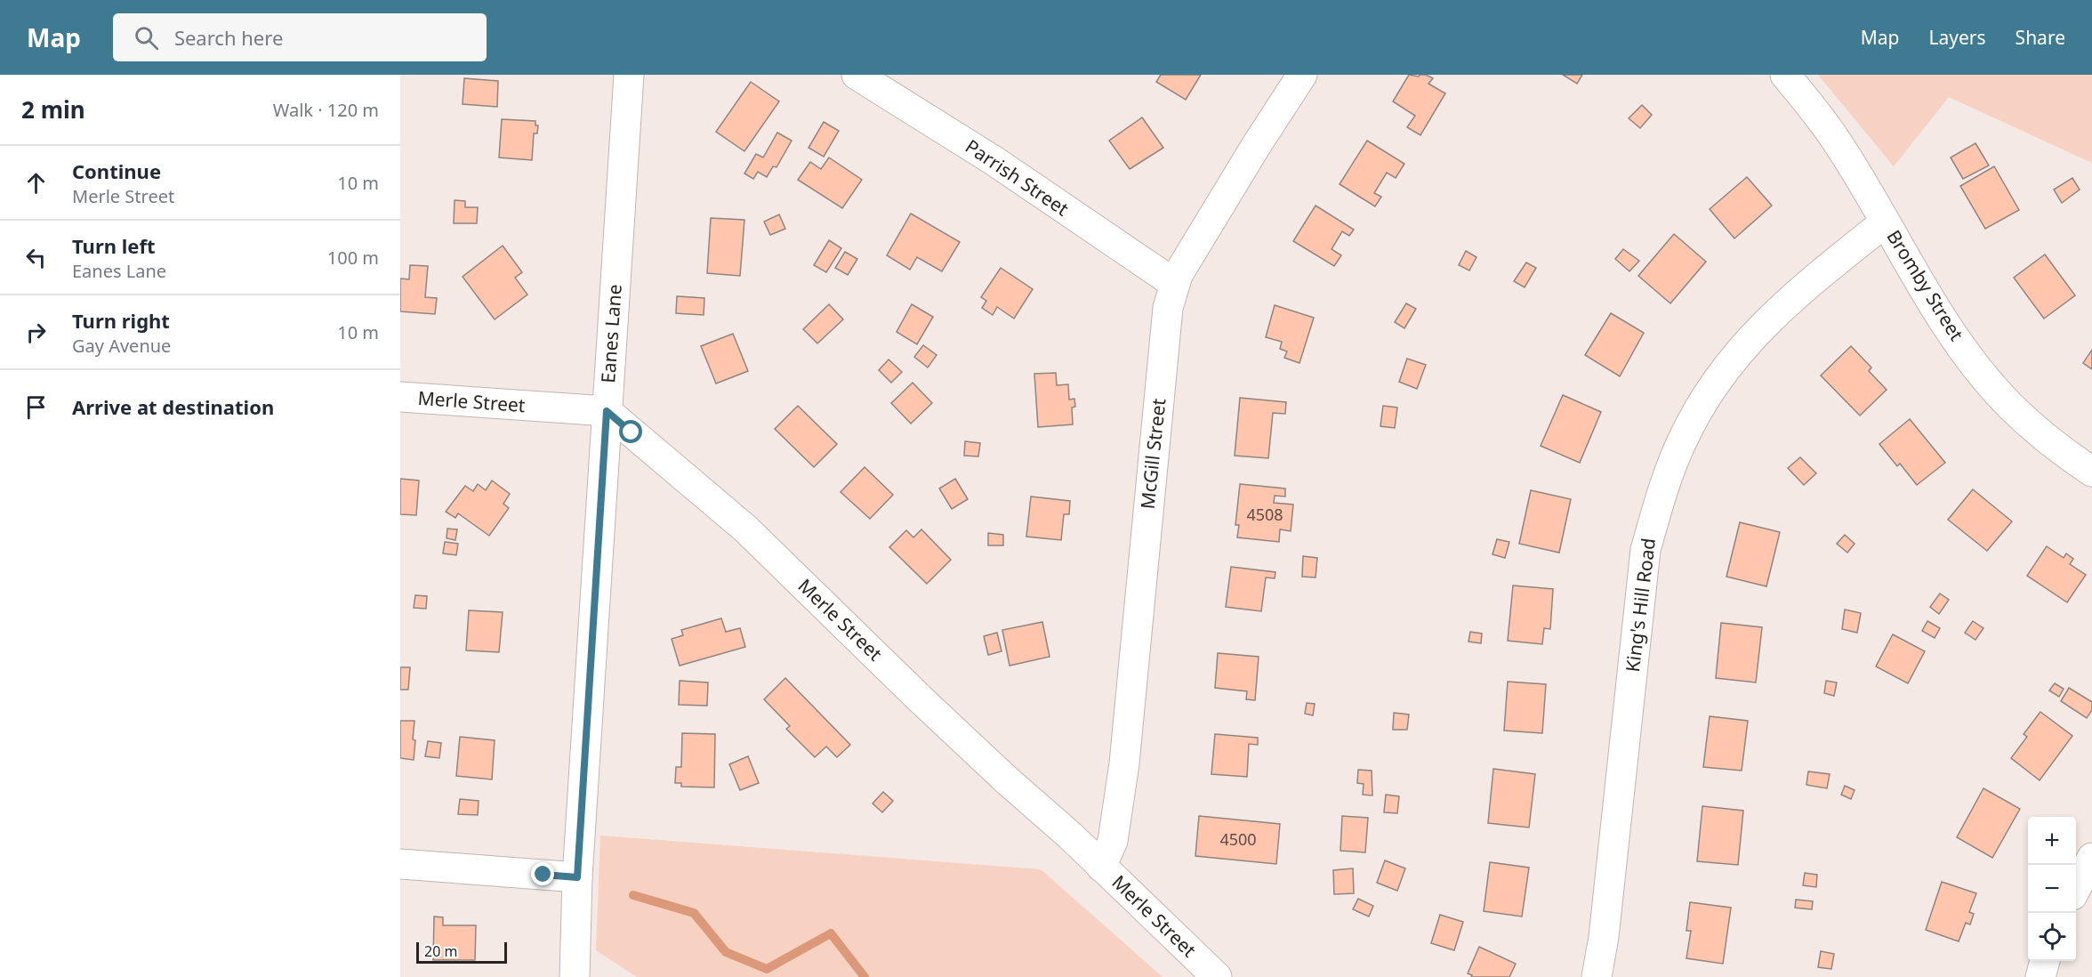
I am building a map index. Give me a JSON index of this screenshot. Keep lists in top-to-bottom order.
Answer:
{
  "streets": {
    "street": [
      "Parrish Street",
      "Bromby Street",
      "Eanes Lane",
      "Merle Street",
      "McGill Street",
      "King's Hill Road"
    ]
  },
  "crossings": [
    ["Parrish Street", "McGill Street"],
    ["Bromby Street", "King's Hill Road"],
    ["Eanes Lane", "Merle Street"],
    ["Merle Street", "McGill Street"]
  ],
  "house_numbers": ["4508", "4500"],
  "scale_bar": "20 m",
  "page": {
    "header": "Map",
    "search": "Search here",
    "nav": ["Map", "Layers", "Share"],
    "heading": ["2 min", "Walk · 120 m"],
    "list": [
      ["Continue", "Merle Street", "10 m"],
      ["Turn left", "Eanes Lane", "100 m"],
      ["Turn right", "Gay Avenue", "10 m"],
      "Arrive at destination"
    ],
    "map_buttons": ["+", "−"],
    "scale": "20 m"
  }
}
